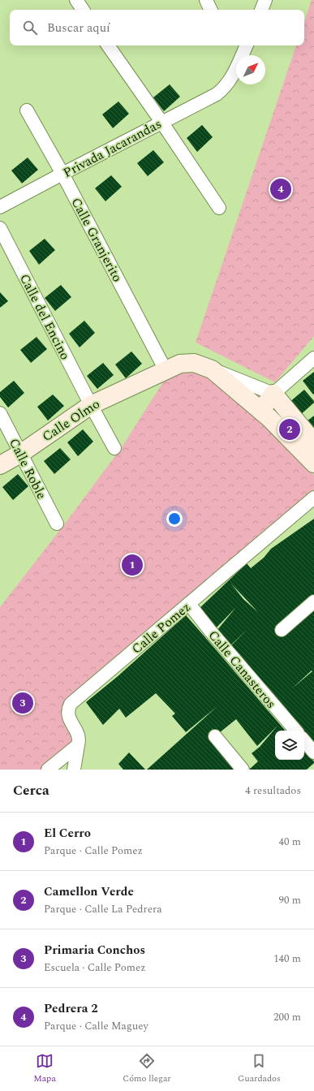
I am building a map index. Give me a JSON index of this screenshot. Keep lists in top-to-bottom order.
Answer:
{
  "streets": {
    "main road": ["Calle Olmo"],
    "street": [
      "Privada Jacarandas",
      "Calle Granjerito",
      "Calle del Encino",
      "Calle Roble",
      "Calle Pomez",
      "Calle Canasteros"
    ]
  },
  "crossings": [
    ["Privada Jacarandas", "Calle Granjerito"],
    ["Calle Granjerito", "Calle Olmo"],
    ["Calle del Encino", "Calle Olmo"],
    ["Calle Olmo", "Calle Roble"],
    ["Calle Pomez", "Calle Canasteros"]
  ],
  "north": "top right",
  "page": {
    "search": "Buscar aquí",
    "pins": [
      "4",
      "2",
      "1",
      "3"
    ],
    "heading": ["Cerca", "4 resultados"],
    "list": [
      {
        "mark": "1",
        "name": "El Cerro",
        "note": "Parque · Calle Pomez",
        "value": "40 m"
      },
      {
        "mark": "2",
        "name": "Camellon Verde",
        "note": "Parque · Calle La Pedrera",
        "value": "90 m"
      },
      {
        "mark": "3",
        "name": "Primaria Conchos",
        "note": "Escuela · Calle Pomez",
        "value": "140 m"
      },
      {
        "mark": "4",
        "name": "Pedrera 2",
        "note": "Parque · Calle Maguey",
        "value": "200 m"
      }
    ],
    "nav": ["Mapa", "Cómo llegar", "Guardados"]
  }
}
